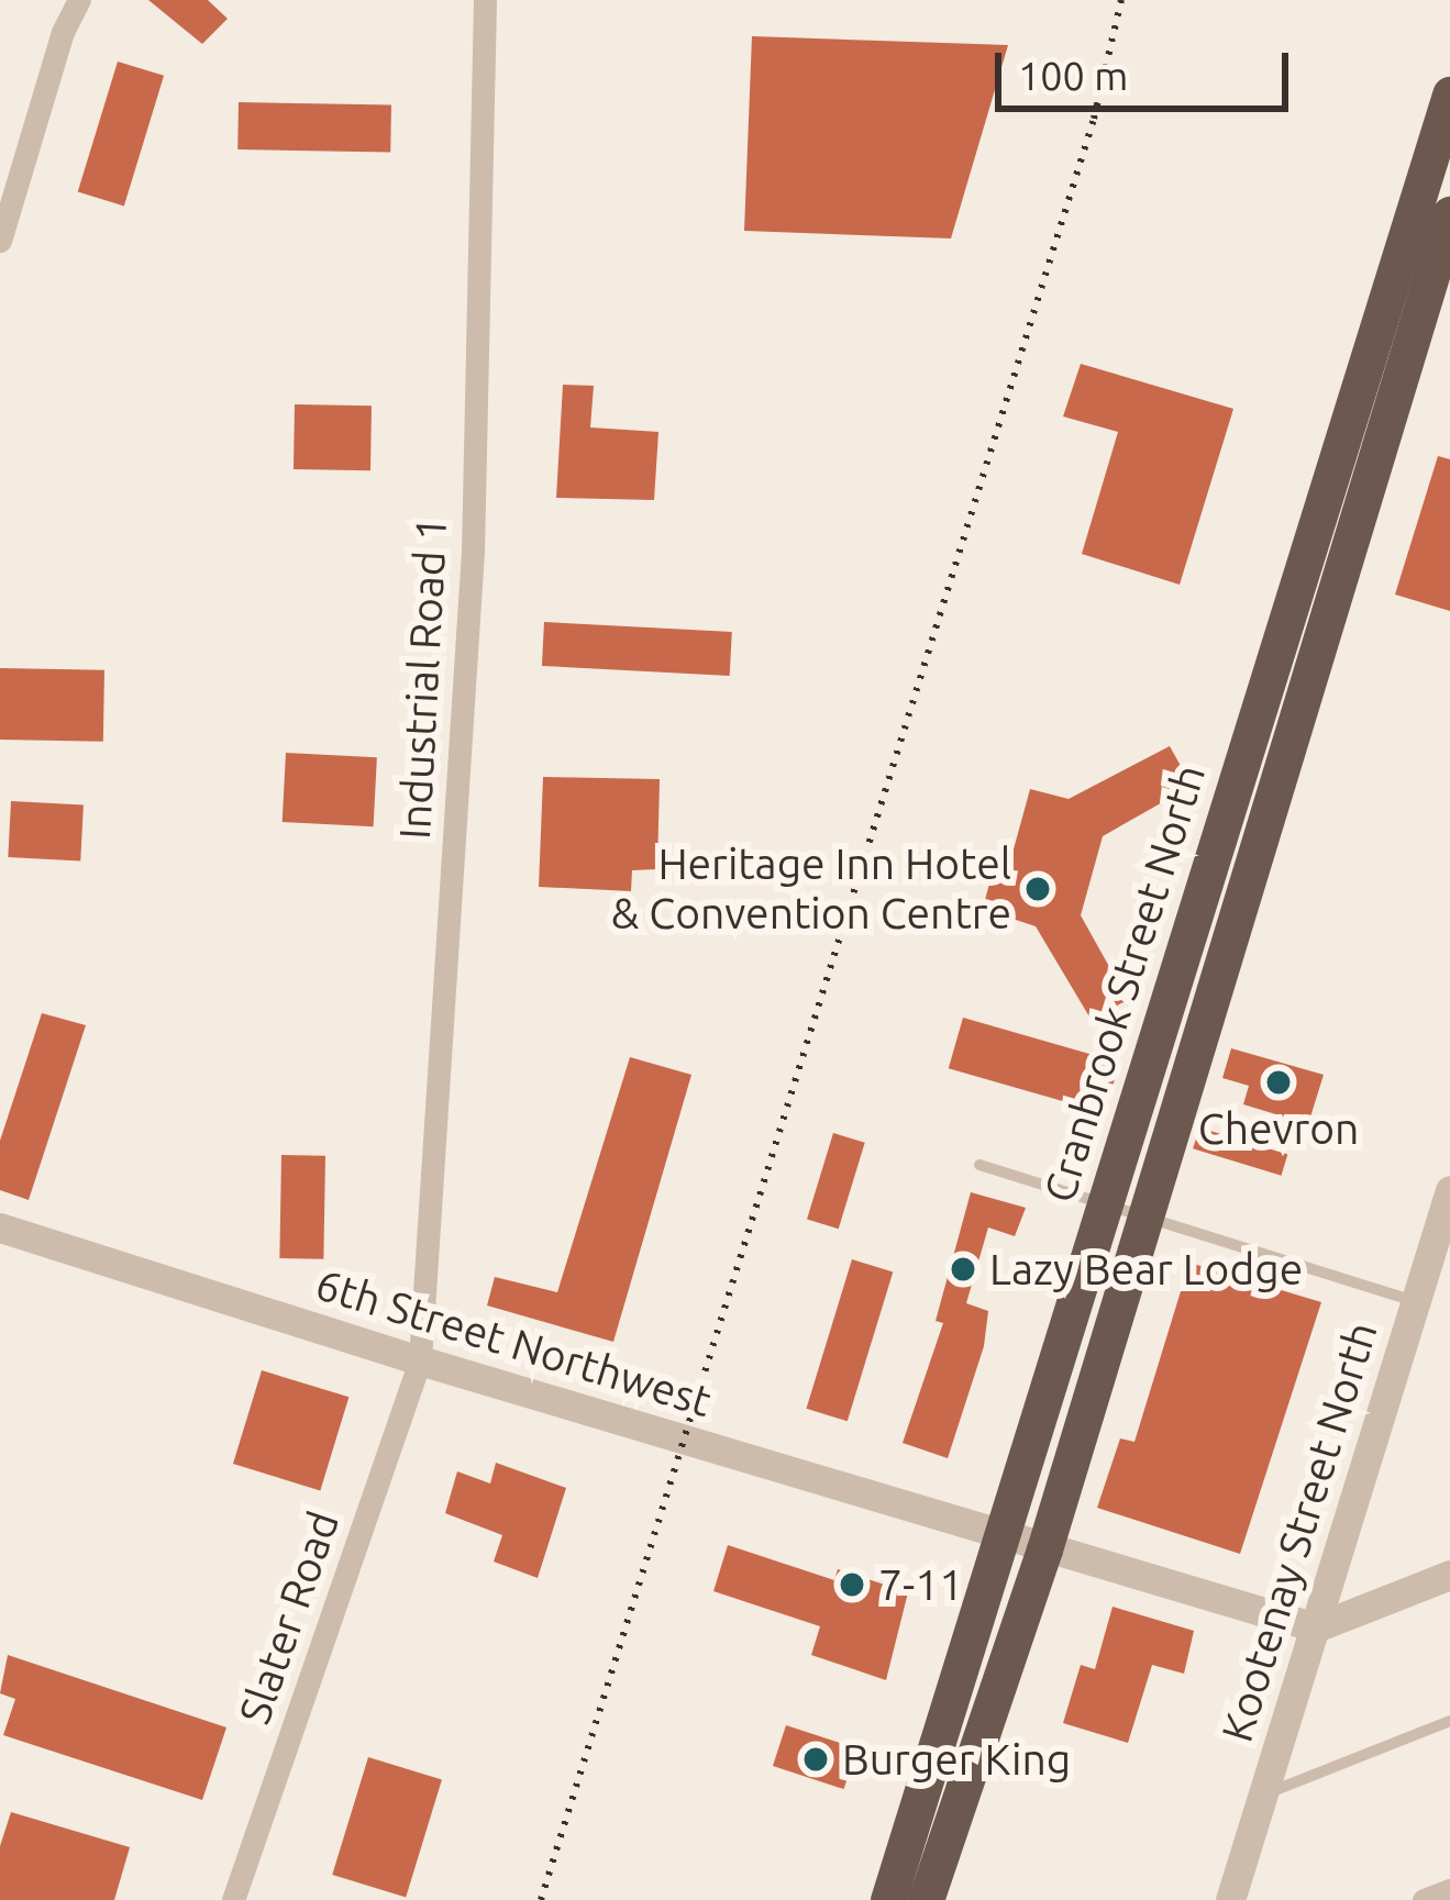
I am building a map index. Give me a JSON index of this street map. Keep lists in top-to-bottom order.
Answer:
{
  "streets": {
    "highway": ["Cranbrook Street North"],
    "street": [
      "Industrial Road 1",
      "6th Street Northwest",
      "Kootenay Street North",
      "Slater Road"
    ]
  },
  "crossings": [
    ["Industrial Road 1", "6th Street Northwest"],
    ["Industrial Road 1", "Slater Road"],
    ["Cranbrook Street North", "6th Street Northwest"],
    ["6th Street Northwest", "Kootenay Street North"],
    ["6th Street Northwest", "Slater Road"]
  ],
  "places": [
    "Heritage Inn Hotel & Convention Centre",
    "Chevron",
    "Lazy Bear Lodge",
    "7-11",
    "Burger King"
  ],
  "scale_bar": "100 m"
}
